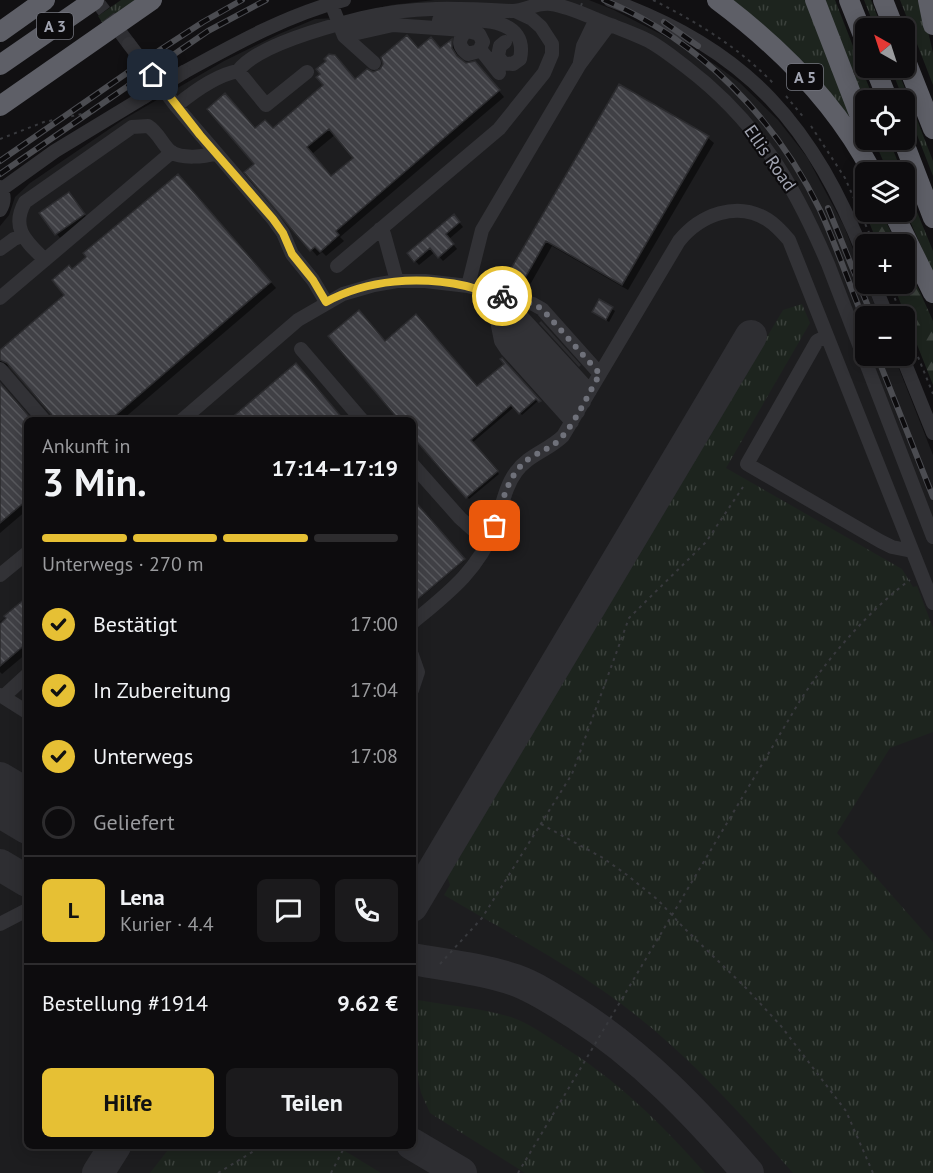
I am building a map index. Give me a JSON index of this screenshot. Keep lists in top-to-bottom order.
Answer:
{
  "streets": {
    "highway": ["A 3", "A 5"],
    "street": ["Ellis Road"]
  },
  "north": "top left",
  "page": {
    "map_buttons": ["+", "−"],
    "heading": ["3 Min.", "Ankunft in", "17:14–17:19"],
    "panel": [
      "Lena",
      "Kurier · 4.4",
      "Bestellung #1914",
      "9.62 €"
    ],
    "bar": "Unterwegs · 270 m",
    "list": [
      ["Bestätigt", "17:00"],
      ["In Zubereitung", "17:04"],
      ["Unterwegs", "17:08"],
      "Geliefert"
    ],
    "round": "L",
    "buttons": ["Hilfe", "Teilen"]
  }
}
